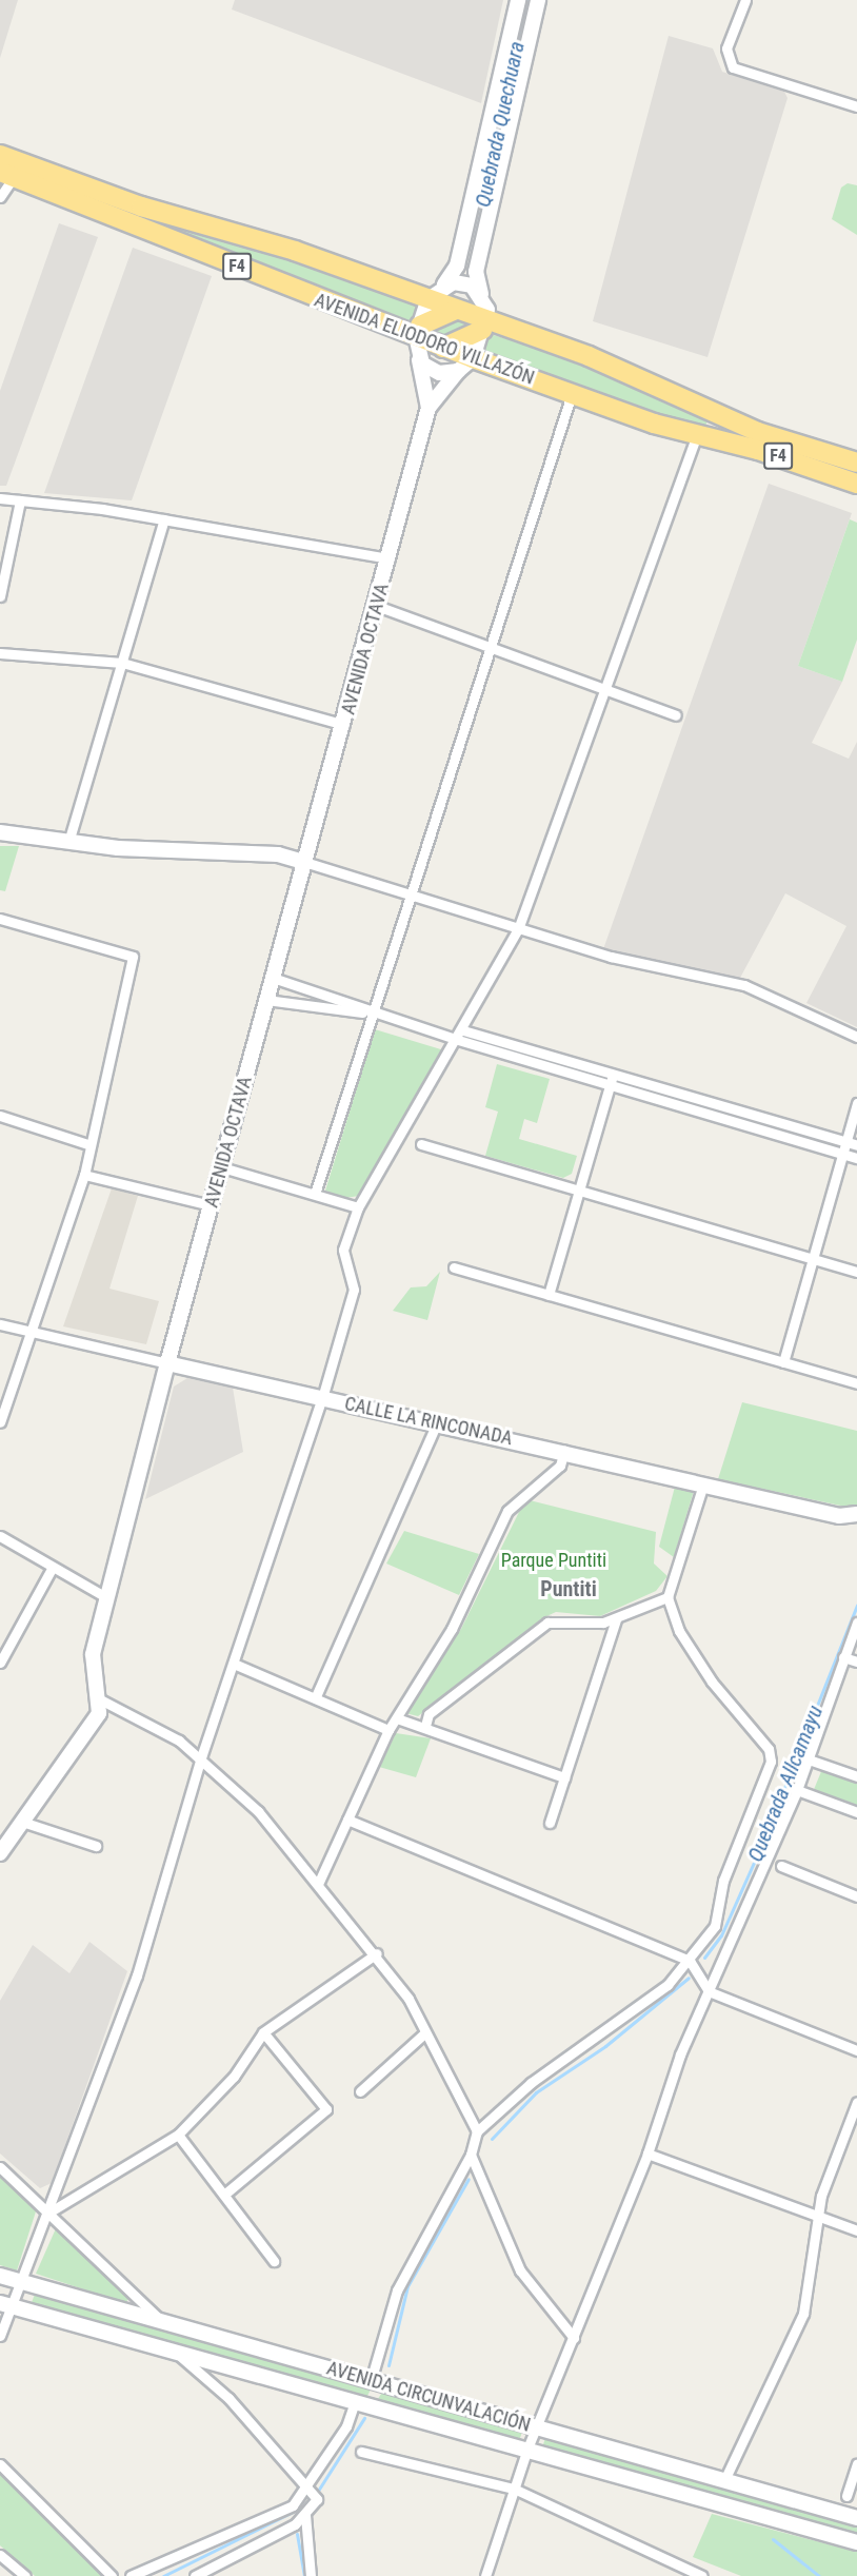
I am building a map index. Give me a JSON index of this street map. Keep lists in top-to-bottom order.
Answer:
{
  "streets": {
    "highway": ["F4", "AVENIDA ELIODORO VILLAZÓN"],
    "main road": ["AVENIDA OCTAVA", "CALLE LA RINCONADA", "AVENIDA CIRCUNVALACIÓN"]
  },
  "crossings": [
    ["AVENIDA ELIODORO VILLAZÓN", "AVENIDA OCTAVA"],
    ["AVENIDA OCTAVA", "CALLE LA RINCONADA"]
  ],
  "districts": ["Puntiti"],
  "water": ["Quebrada Quechuara", "Quebrada Allcamayu"],
  "parks": ["Parque Puntiti"]
}
